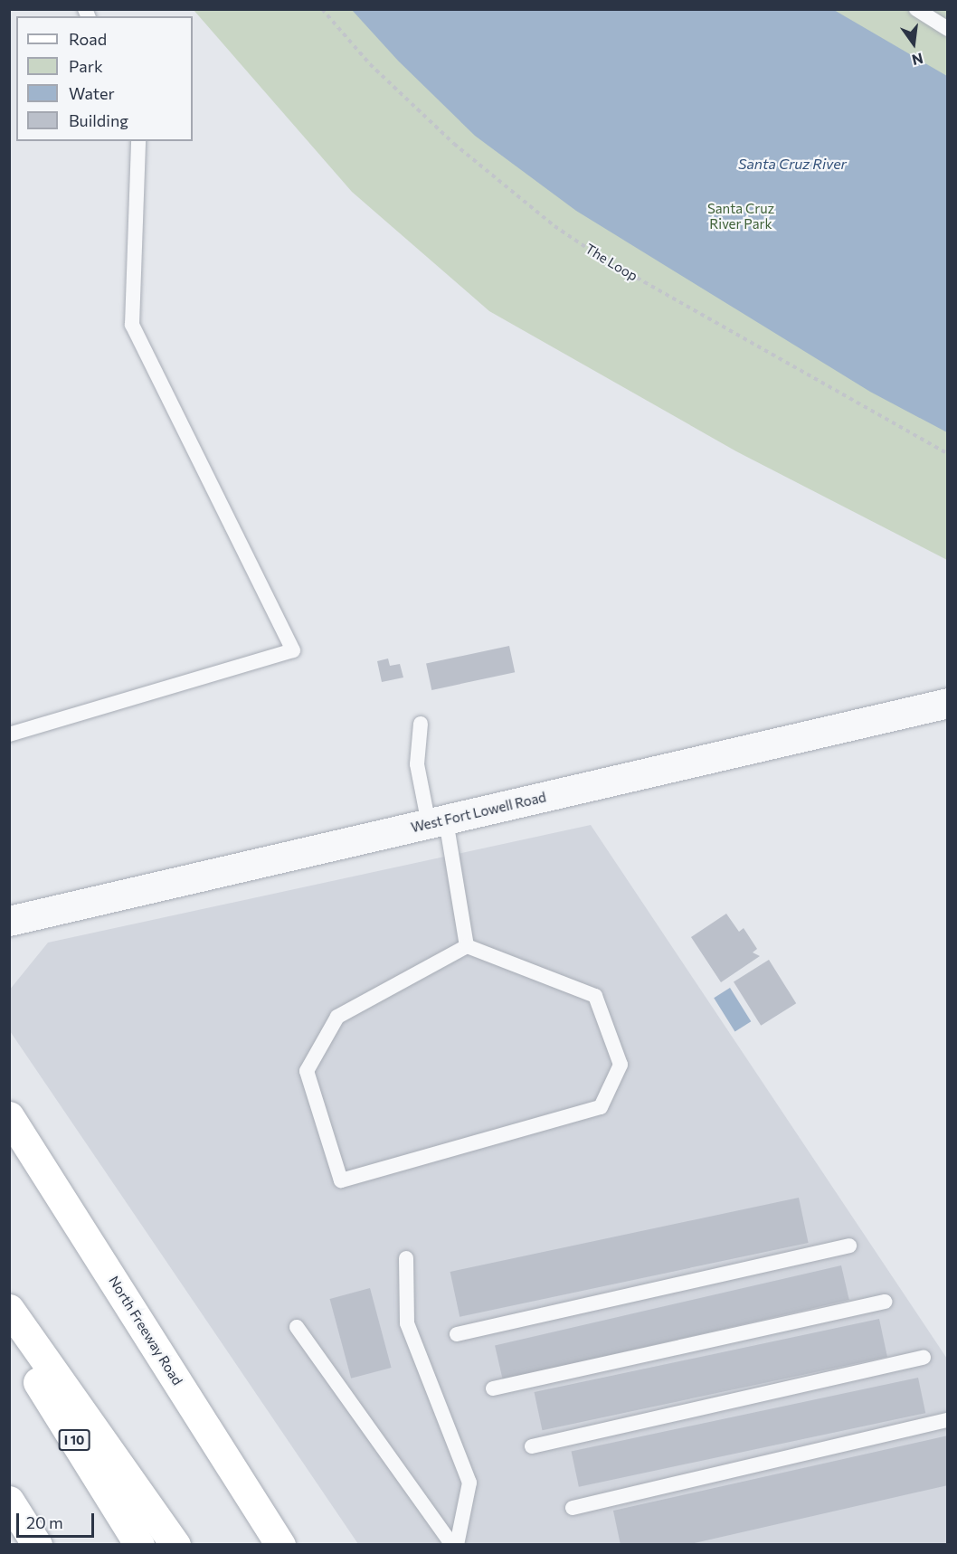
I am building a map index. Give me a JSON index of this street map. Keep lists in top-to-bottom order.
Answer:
{
  "streets": {
    "main road": ["North Freeway Road", "I 10"],
    "street": ["West Fort Lowell Road"],
    "path": ["The Loop"]
  },
  "water": ["Santa Cruz River"],
  "parks": ["Santa Cruz River Park"],
  "legend": [
    "Road",
    "Park",
    "Water",
    "Building"
  ],
  "scale_bar": "20 m",
  "north": "bottom"
}
